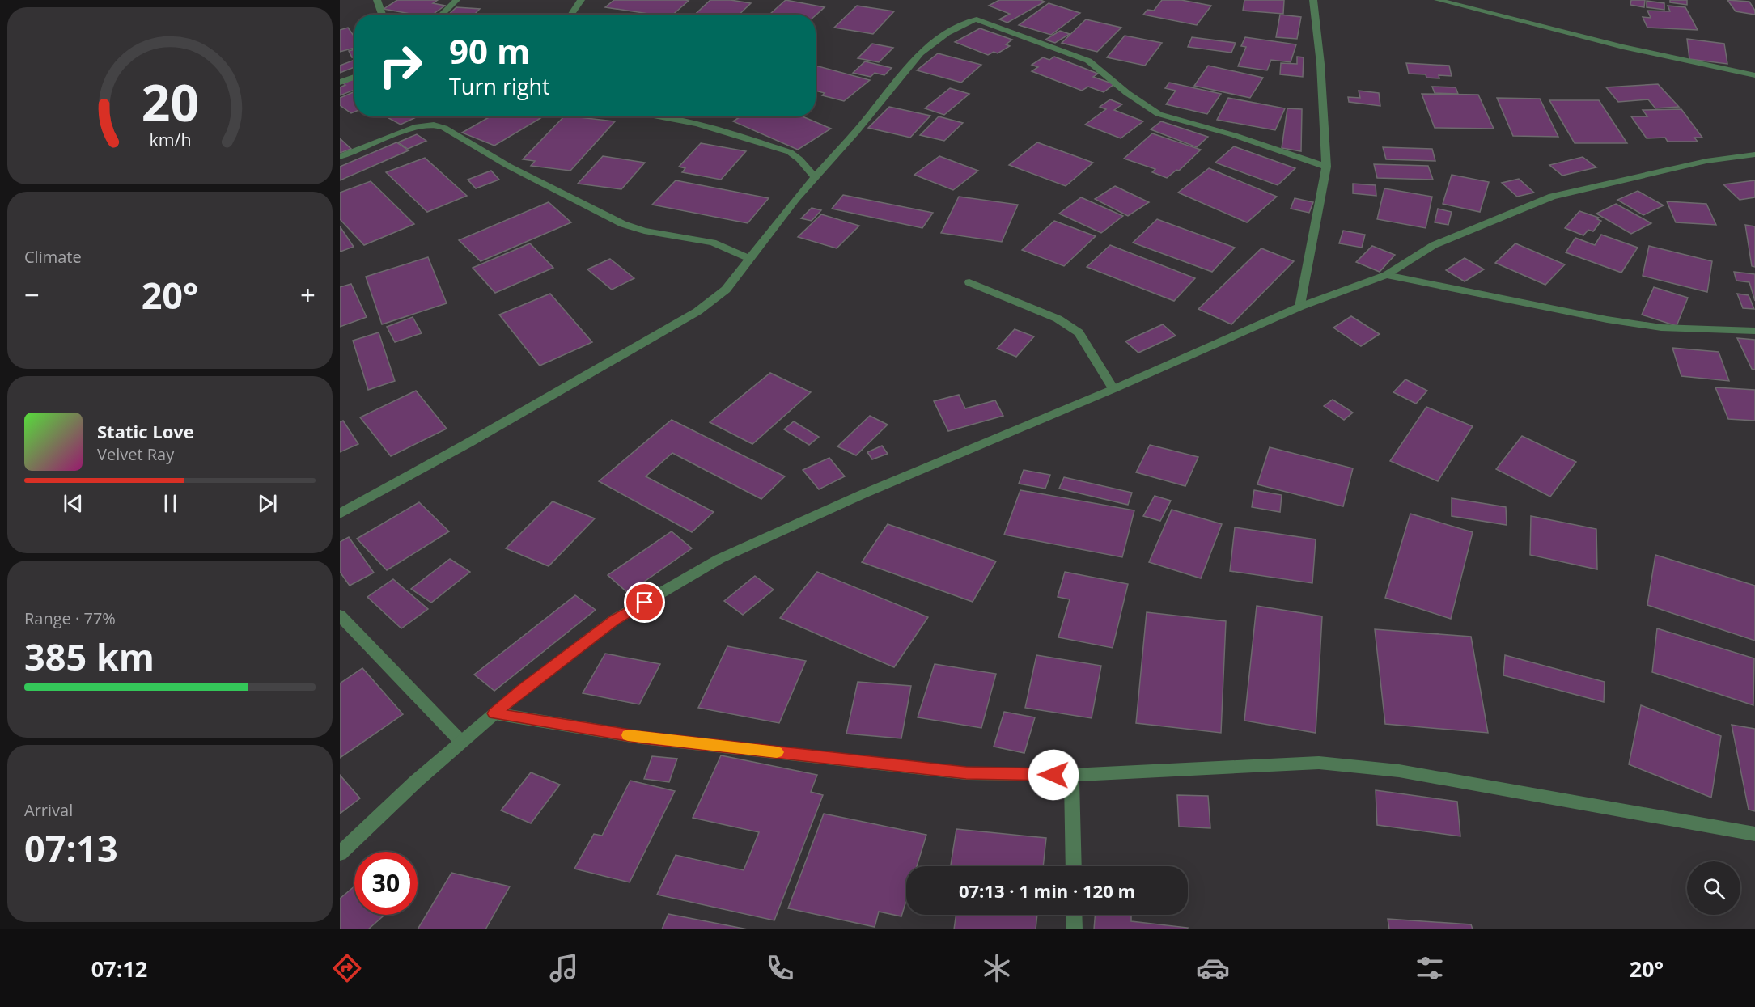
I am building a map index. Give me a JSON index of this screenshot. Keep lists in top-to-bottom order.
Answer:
{
  "page": {
    "turn": ["90 m", "Turn right"],
    "tile": [
      "Climate",
      ["Range · 77%", "385 km"],
      ["Arrival", "07:13"]
    ],
    "heat": ["−", "20°", "+"],
    "song": ["Static Love", "Velvet Ray"],
    "limit": "30",
    "trip": "07:13 · 1 min · 120 m",
    "tabs": ["07:12", "20°"],
    "gauge": ["20", "km/h"]
  }
}
